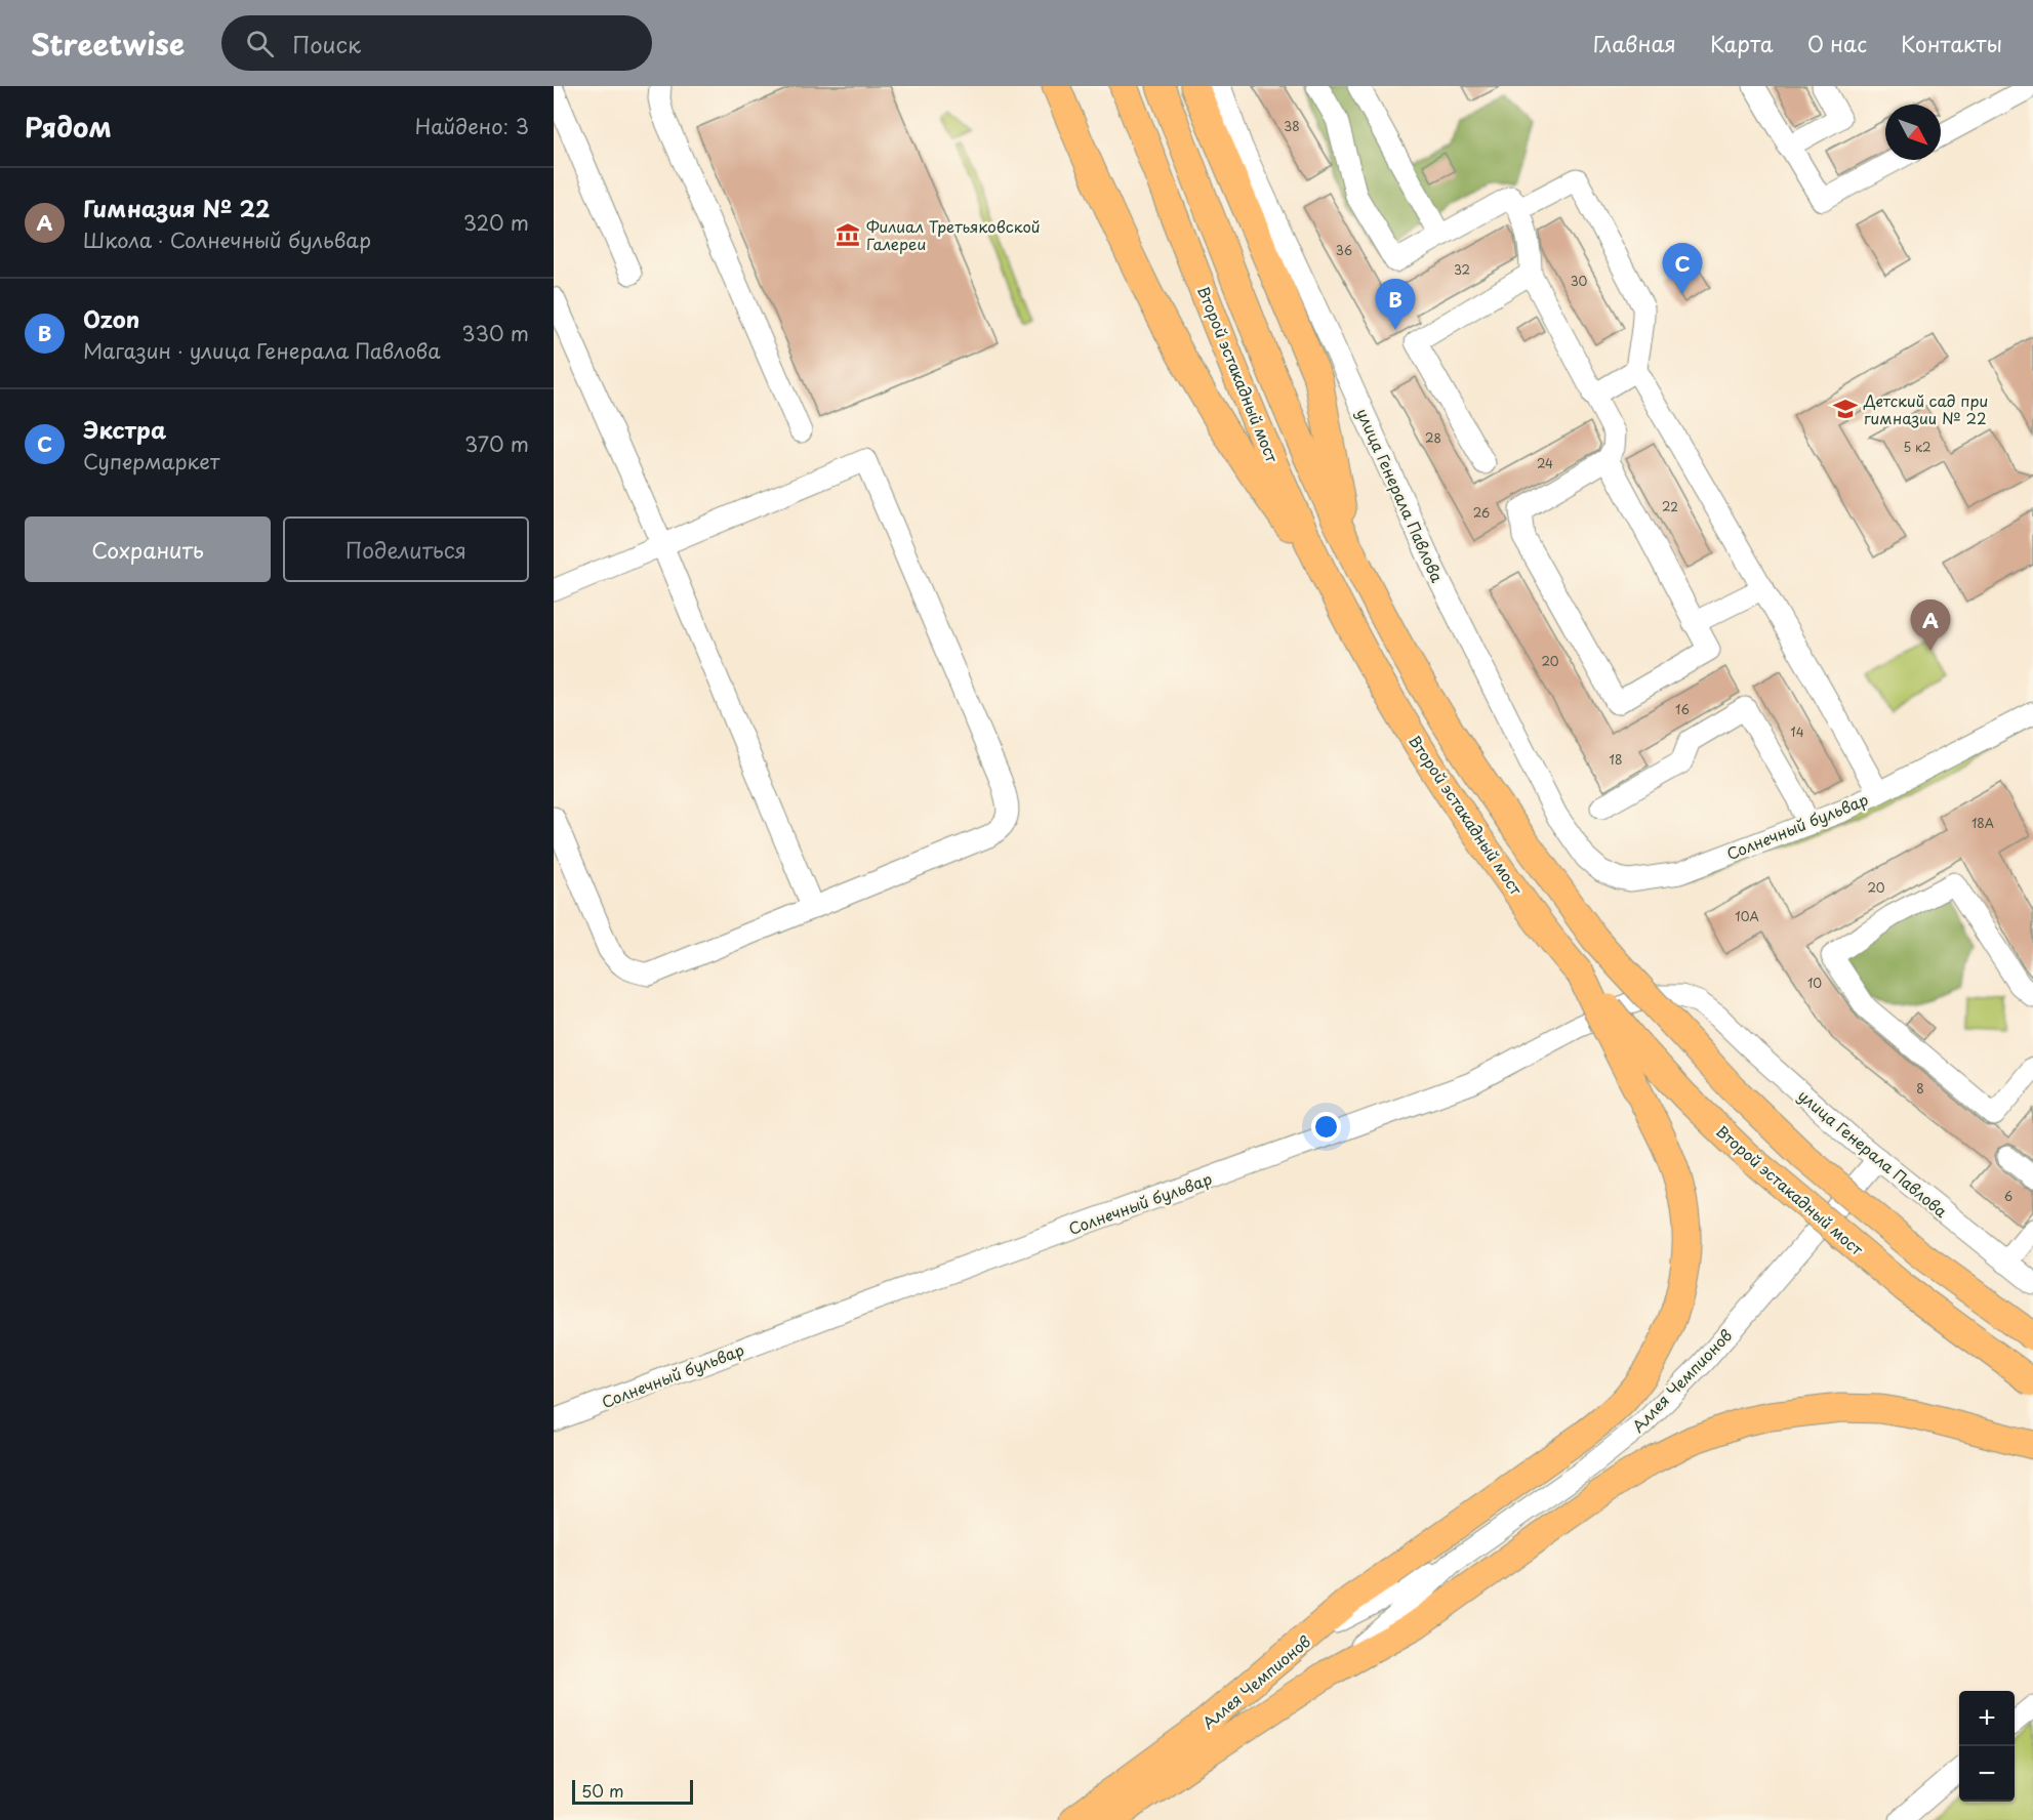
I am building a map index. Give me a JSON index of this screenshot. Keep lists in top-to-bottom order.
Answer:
{
  "streets": {
    "main road": ["Второй эстакадный мост", "Аллея Чемпионов"],
    "street": ["улица Генерала Павлова", "Солнечный бульвар"]
  },
  "crossings": [
    ["улица Генерала Павлова", "Солнечный бульвар"],
    ["улица Генерала Павлова", "Аллея Чемпионов"]
  ],
  "places": {
    "museum": ["Филиал Третьяковской Галереи"],
    "school or university": ["Детский сад при гимназии № 22"]
  },
  "house_numbers": [
    "38",
    "36",
    "32",
    "30",
    "28",
    "5 к2",
    "24",
    "22",
    "26",
    "20",
    "16",
    "14",
    "18",
    "18А",
    "20",
    "10А",
    "10",
    "8",
    "6"
  ],
  "scale_bar": "50 m",
  "north": "bottom right",
  "page": {
    "header": "Streetwise",
    "search": "Поиск",
    "nav": [
      "Главная",
      "Карта",
      "О нас",
      "Контакты"
    ],
    "heading": ["Рядом", "Найдено: 3"],
    "list": [
      {
        "mark": "A",
        "name": "Гимназия № 22",
        "note": "Школа · Солнечный бульвар",
        "value": "320 m"
      },
      {
        "mark": "B",
        "name": "Ozon",
        "note": "Магазин · улица Генерала Павлова",
        "value": "330 m"
      },
      {
        "mark": "C",
        "name": "Экстра",
        "note": "Супермаркет",
        "value": "370 m"
      }
    ],
    "pins": ["C", "B", "A"],
    "buttons": ["Сохранить", "Поделиться"],
    "map_buttons": ["+", "−"],
    "scale": "50 m"
  }
}
